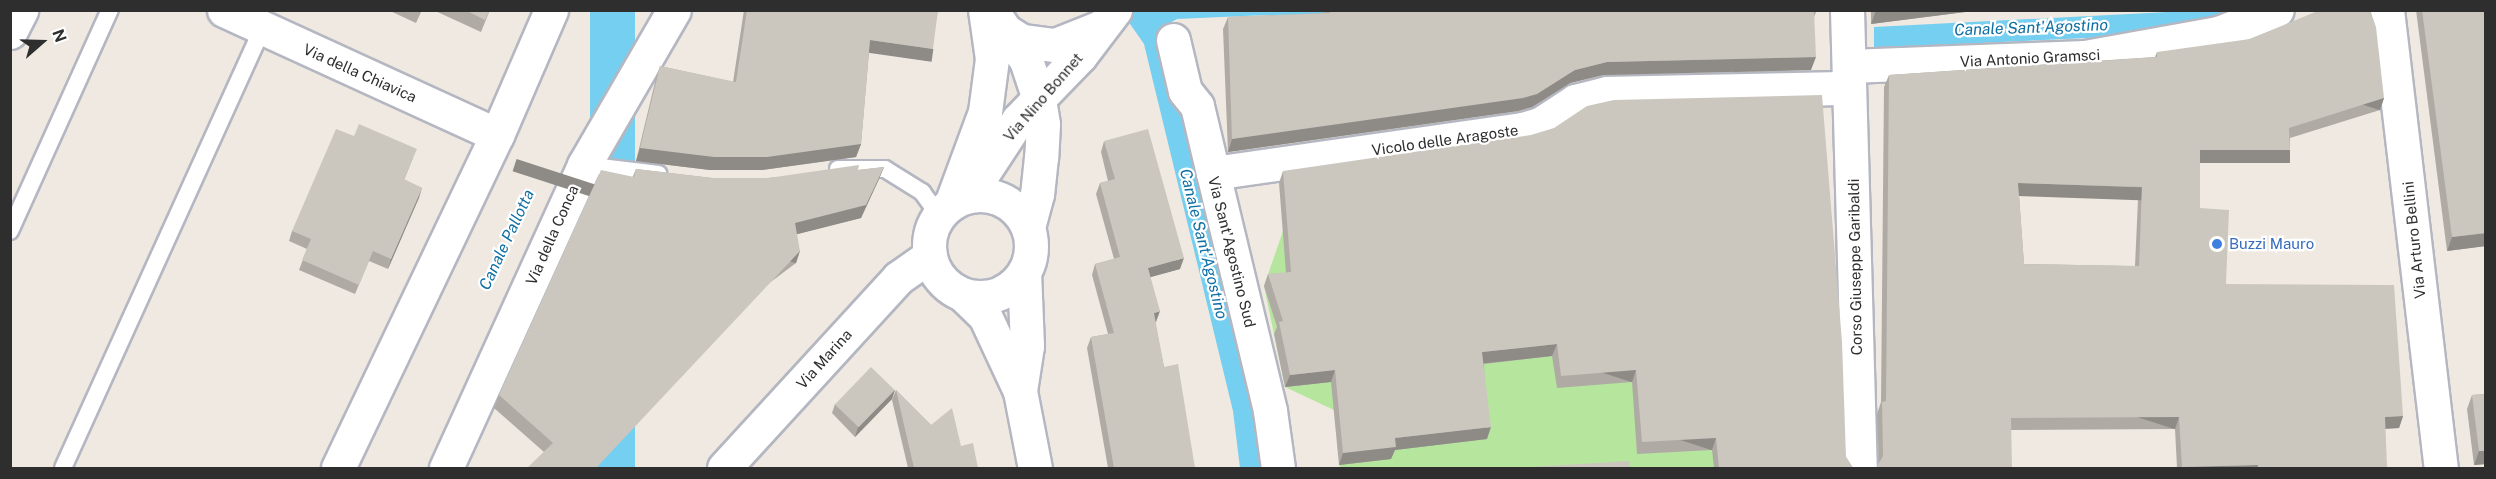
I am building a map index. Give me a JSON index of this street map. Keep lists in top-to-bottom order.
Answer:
{
  "streets": {
    "street": [
      "Via Antonio Gramsci",
      "Via della Chiavica",
      "Via Nino Bonnet",
      "Vicolo delle Aragoste",
      "Via della Conca",
      "Via Arturo Bellini",
      "Via Sant'Agostino Sud",
      "Corso Giuseppe Garibaldi",
      "Via Marina"
    ]
  },
  "crossings": [
    ["Via Antonio Gramsci", "Vicolo delle Aragoste"],
    ["Via Antonio Gramsci", "Corso Giuseppe Garibaldi"],
    ["Via Nino Bonnet", "Via Marina"],
    ["Vicolo delle Aragoste", "Via Sant'Agostino Sud"],
    ["Vicolo delle Aragoste", "Corso Giuseppe Garibaldi"]
  ],
  "water": ["Canale Sant'Agostino", "Canale Pallotta"],
  "places": ["Buzzi Mauro"],
  "north": "right"
}
